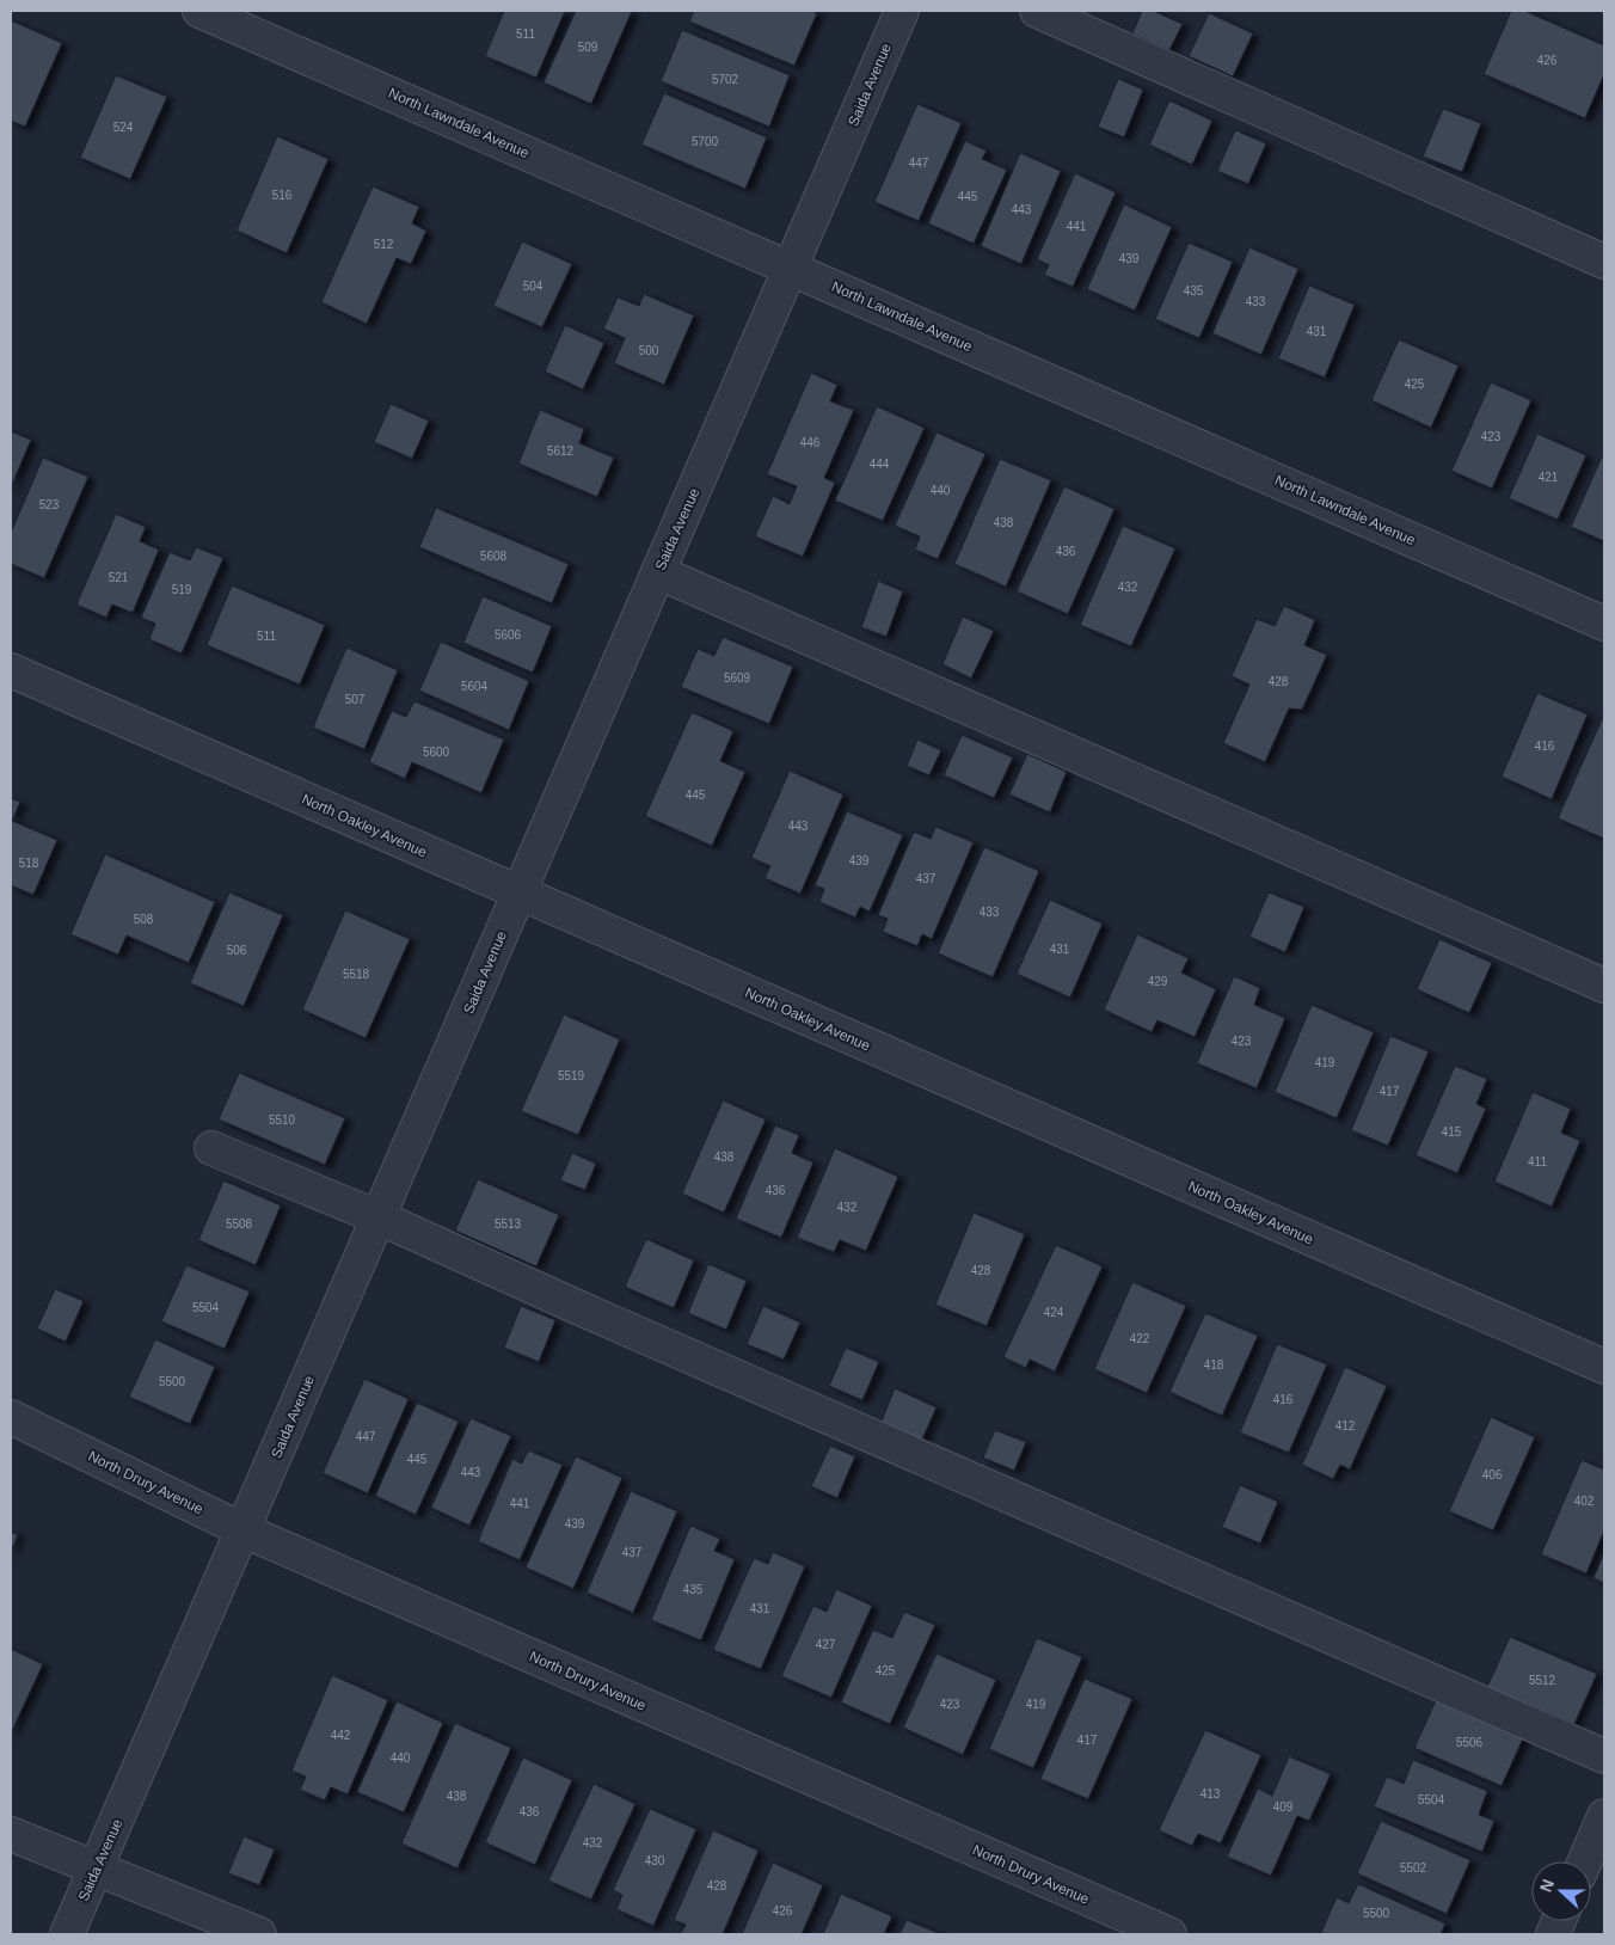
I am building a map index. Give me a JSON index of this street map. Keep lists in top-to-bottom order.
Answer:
{
  "streets": {
    "street": [
      "Saida Avenue",
      "North Lawndale Avenue",
      "North Oakley Avenue",
      "North Drury Avenue"
    ]
  },
  "crossings": [
    ["Saida Avenue", "North Lawndale Avenue"],
    ["Saida Avenue", "North Oakley Avenue"],
    ["Saida Avenue", "North Drury Avenue"]
  ],
  "house_numbers": [
    "511",
    "509",
    "426",
    "5702",
    "524",
    "5700",
    "447",
    "516",
    "445",
    "443",
    "441",
    "512",
    "439",
    "504",
    "435",
    "433",
    "431",
    "500",
    "425",
    "423",
    "446",
    "5612",
    "444",
    "421",
    "440",
    "523",
    "438",
    "436",
    "5608",
    "521",
    "432",
    "519",
    "5606",
    "511",
    "5609",
    "428",
    "5604",
    "507",
    "416",
    "5600",
    "445",
    "443",
    "439",
    "518",
    "437",
    "433",
    "508",
    "431",
    "506",
    "5518",
    "429",
    "423",
    "419",
    "5519",
    "417",
    "5510",
    "415",
    "438",
    "411",
    "436",
    "432",
    "5508",
    "5513",
    "428",
    "5504",
    "424",
    "422",
    "418",
    "5500",
    "416",
    "412",
    "447",
    "445",
    "443",
    "406",
    "402",
    "441",
    "439",
    "437",
    "435",
    "431",
    "427",
    "425",
    "5512",
    "423",
    "419",
    "442",
    "417",
    "5506",
    "440",
    "413",
    "438",
    "5504",
    "409",
    "436",
    "432",
    "430",
    "5502",
    "428",
    "426",
    "5500"
  ],
  "north": "left"
}
